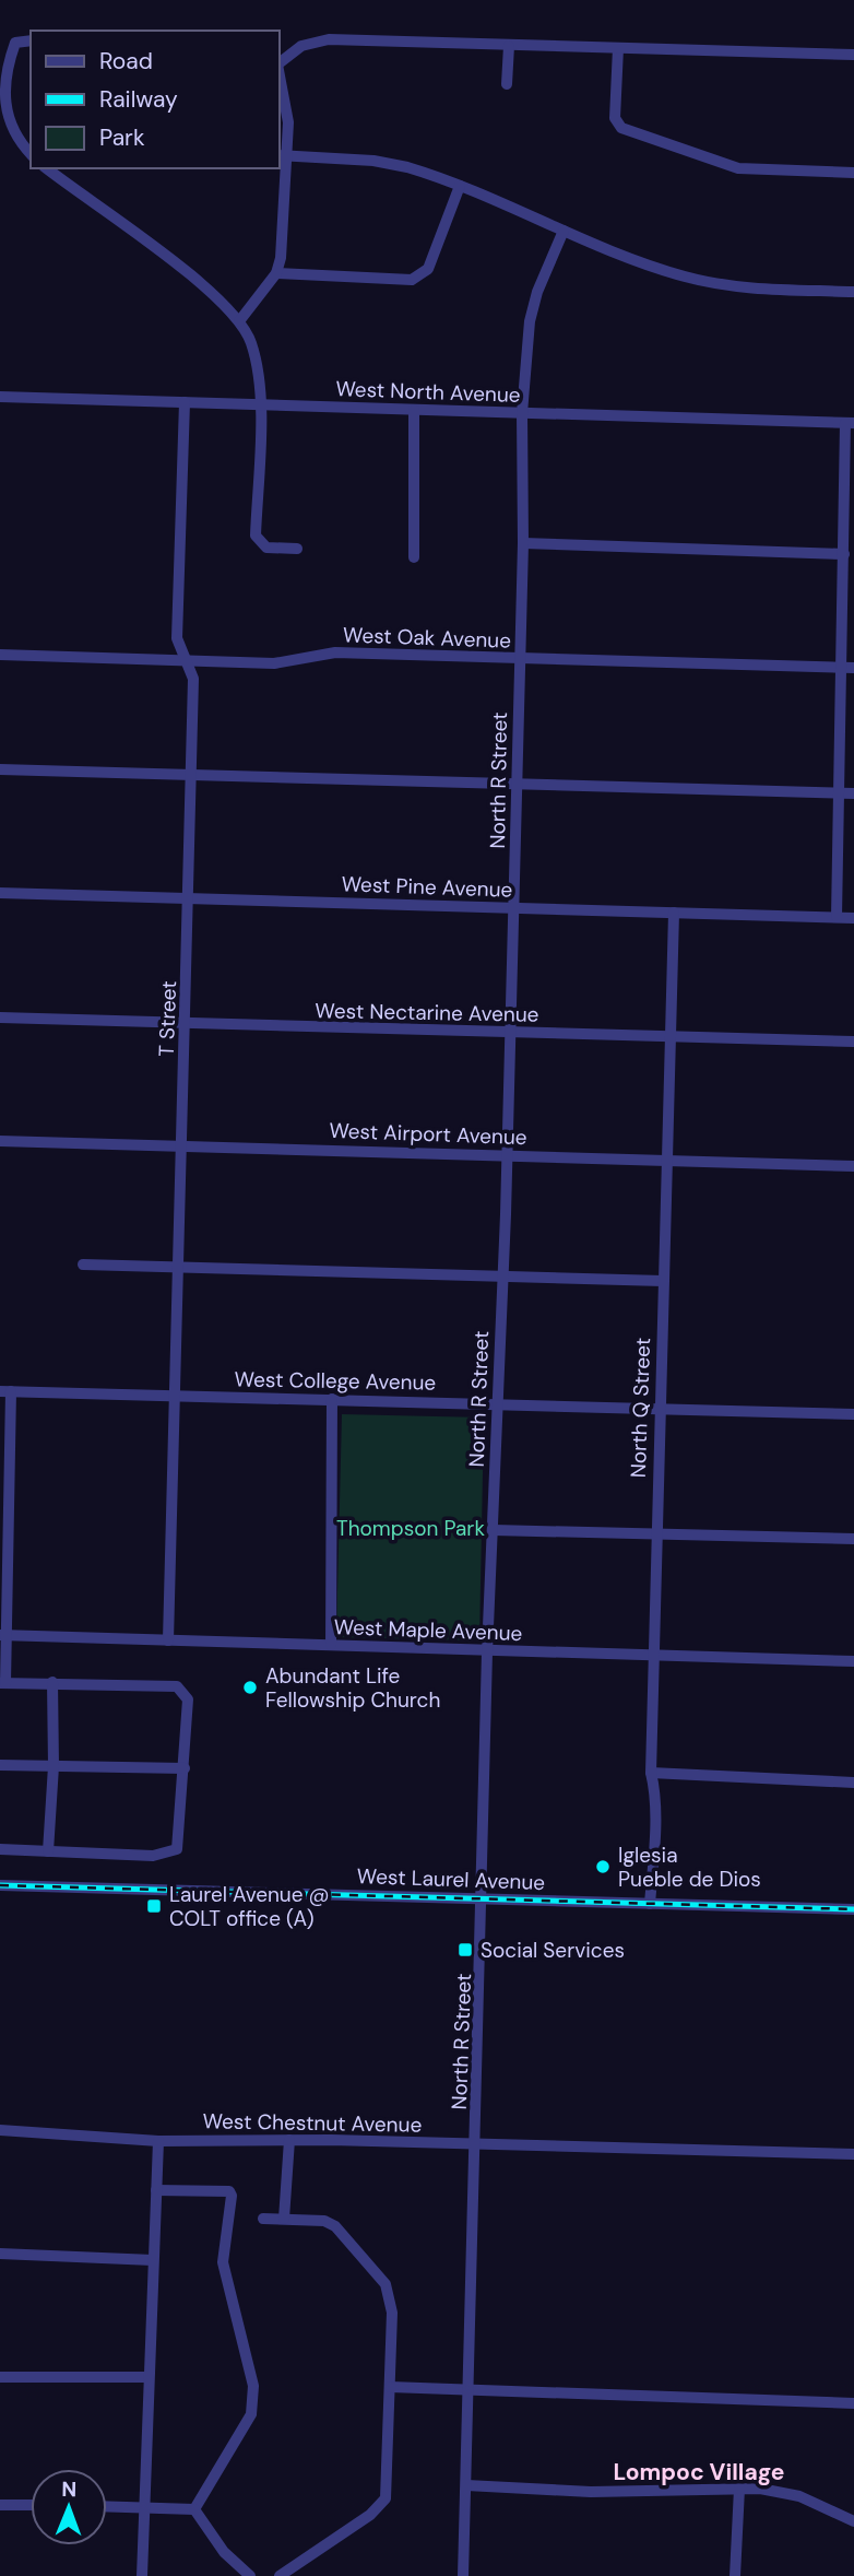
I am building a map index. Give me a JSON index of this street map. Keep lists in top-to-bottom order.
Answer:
{
  "streets": {
    "street": [
      "West North Avenue",
      "West Oak Avenue",
      "North R Street",
      "West Pine Avenue",
      "West Nectarine Avenue",
      "T Street",
      "West Airport Avenue",
      "West College Avenue",
      "North Q Street",
      "West Maple Avenue",
      "West Laurel Avenue",
      "West Chestnut Avenue"
    ]
  },
  "crossings": [
    ["West North Avenue", "North R Street"],
    ["West North Avenue", "T Street"],
    ["West Oak Avenue", "North R Street"],
    ["West Oak Avenue", "T Street"],
    ["North R Street", "West Pine Avenue"],
    ["North R Street", "West Nectarine Avenue"],
    ["North R Street", "West Airport Avenue"],
    ["North R Street", "West College Avenue"],
    ["North R Street", "West Maple Avenue"],
    ["North R Street", "West Laurel Avenue"],
    ["North R Street", "West Chestnut Avenue"],
    ["West Pine Avenue", "T Street"],
    ["West Pine Avenue", "North Q Street"],
    ["West Nectarine Avenue", "T Street"],
    ["West Nectarine Avenue", "North Q Street"],
    ["T Street", "West Airport Avenue"],
    ["T Street", "West College Avenue"],
    ["T Street", "West Maple Avenue"],
    ["West Airport Avenue", "North Q Street"],
    ["West College Avenue", "North Q Street"],
    ["North Q Street", "West Maple Avenue"],
    ["North Q Street", "West Laurel Avenue"]
  ],
  "districts": ["Lompoc Village"],
  "parks": ["Thompson Park"],
  "places": {
    "other": ["Abundant Life Fellowship Church", "Iglesia Pueble de Dios"],
    "transit": ["Laurel Avenue @ COLT office (A)", "Social Services"]
  },
  "legend": ["Road", "Railway", "Park"],
  "north": "top"
}
